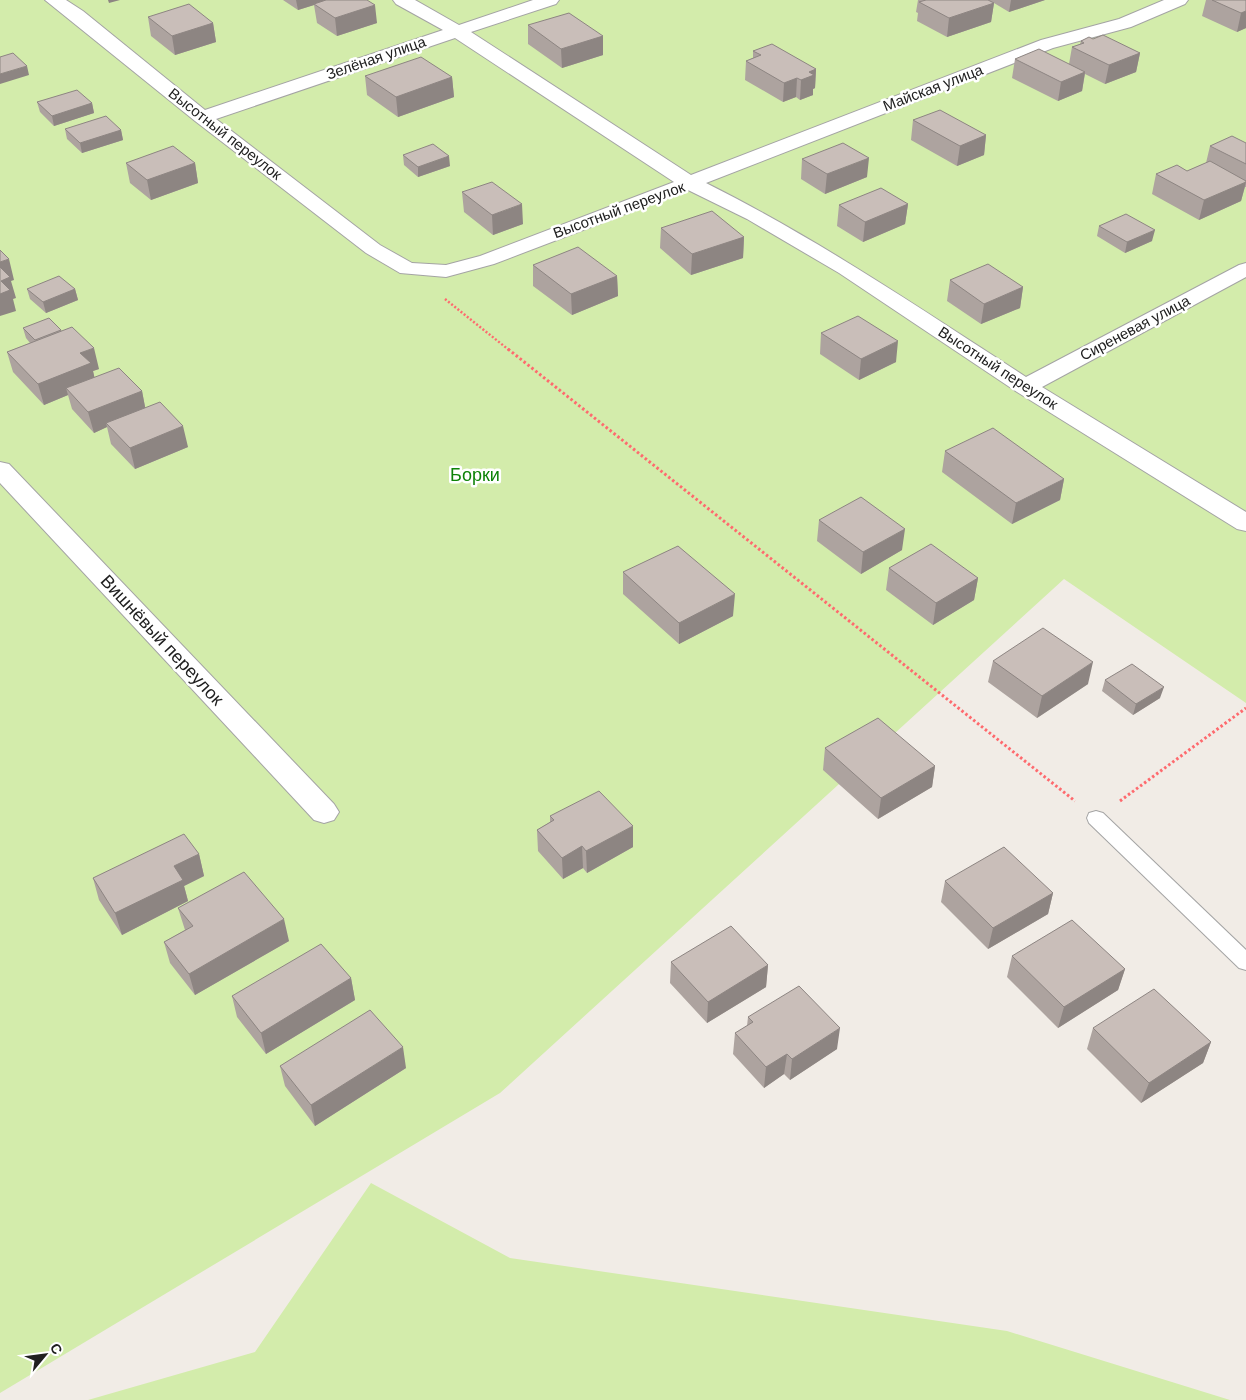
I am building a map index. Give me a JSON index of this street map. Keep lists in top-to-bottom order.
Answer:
{
  "streets": {
    "street": [
      "Зелёная улица",
      "Майская улица",
      "Высотный переулок",
      "Сиреневая улица",
      "Вишнёвый переулок"
    ]
  },
  "crossings": [
    ["Зелёная улица", "Высотный переулок"],
    ["Майская улица", "Высотный переулок"],
    ["Высотный переулок", "Сиреневая улица"]
  ],
  "parks": ["Борки"],
  "north": "top right"
}
